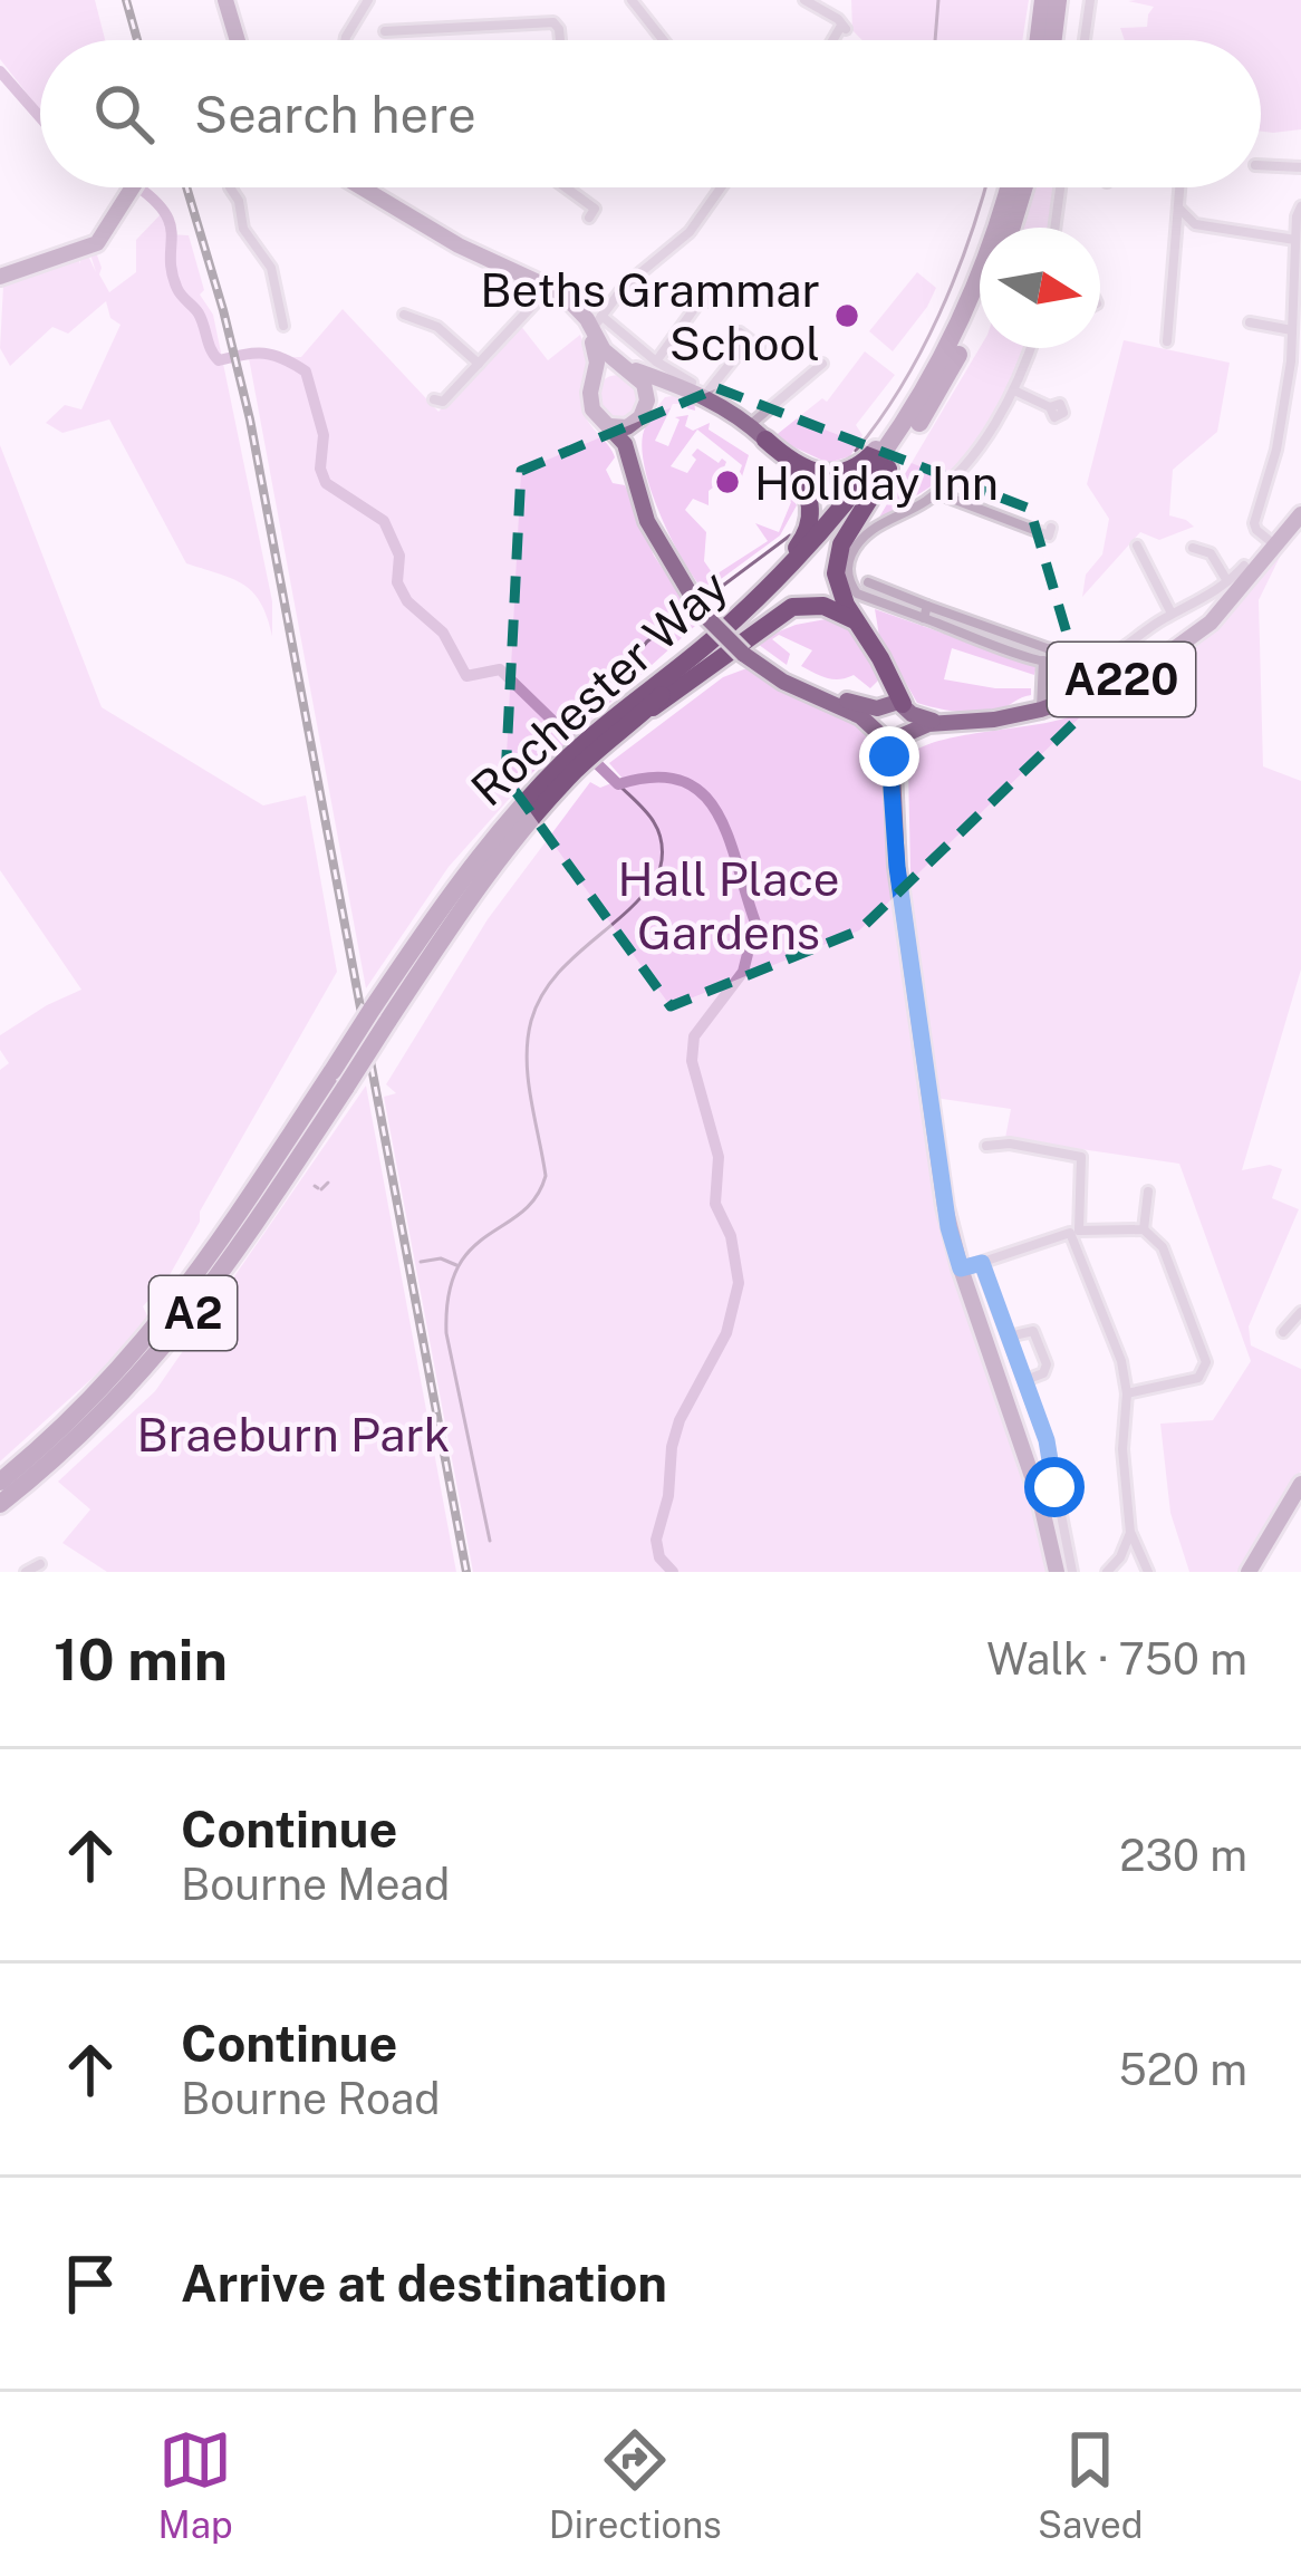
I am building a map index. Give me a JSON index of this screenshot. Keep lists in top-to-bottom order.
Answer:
{
  "streets": {
    "highway": ["Rochester Way", "A2"],
    "main road": ["A220"]
  },
  "crossings": [
    ["Rochester Way", "A2"]
  ],
  "parks": ["Hall Place Gardens", "Braeburn Park"],
  "places": ["Beths Grammar School", "Holiday Inn"],
  "north": "right",
  "page": {
    "search": "Search here",
    "heading": ["10 min", "Walk · 750 m"],
    "list": [
      ["Continue", "Bourne Mead", "230 m"],
      ["Continue", "Bourne Road", "520 m"],
      "Arrive at destination"
    ],
    "nav": ["Map", "Directions", "Saved"]
  }
}
